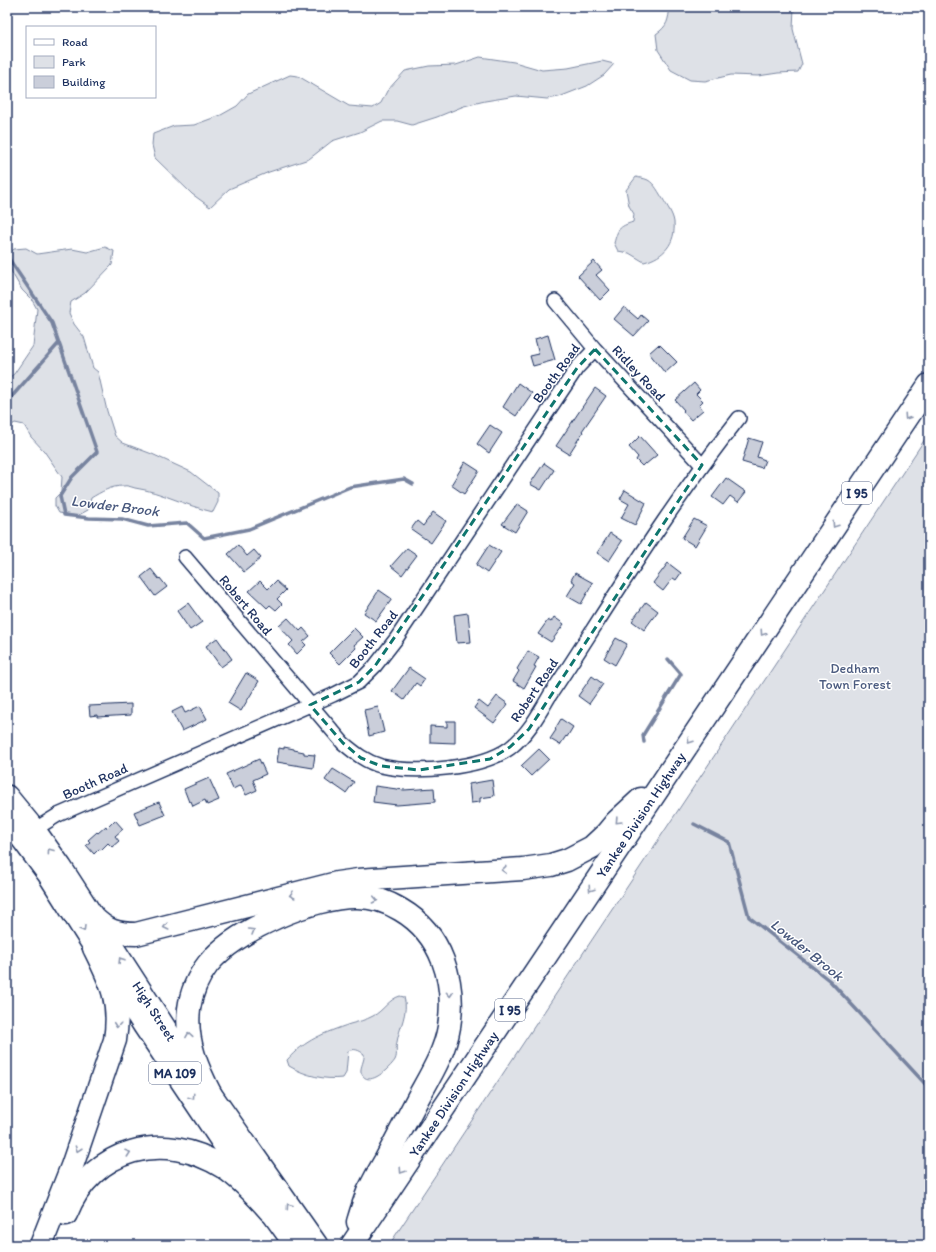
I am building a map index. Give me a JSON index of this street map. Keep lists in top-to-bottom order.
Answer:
{
  "streets": {
    "highway": ["I 95", "Yankee Division Highway"],
    "main road": ["High Street", "MA 109"],
    "street": ["Booth Road", "Ridley Road", "Robert Road"]
  },
  "crossings": [
    ["Booth Road", "Ridley Road"],
    ["Booth Road", "Robert Road"],
    ["Booth Road", "High Street"],
    ["Ridley Road", "Robert Road"]
  ],
  "one_way": ["Yankee Division Highway"],
  "water": ["Lowder Brook"],
  "parks": ["Dedham Town Forest"],
  "legend": ["Road", "Park", "Building"]
}
